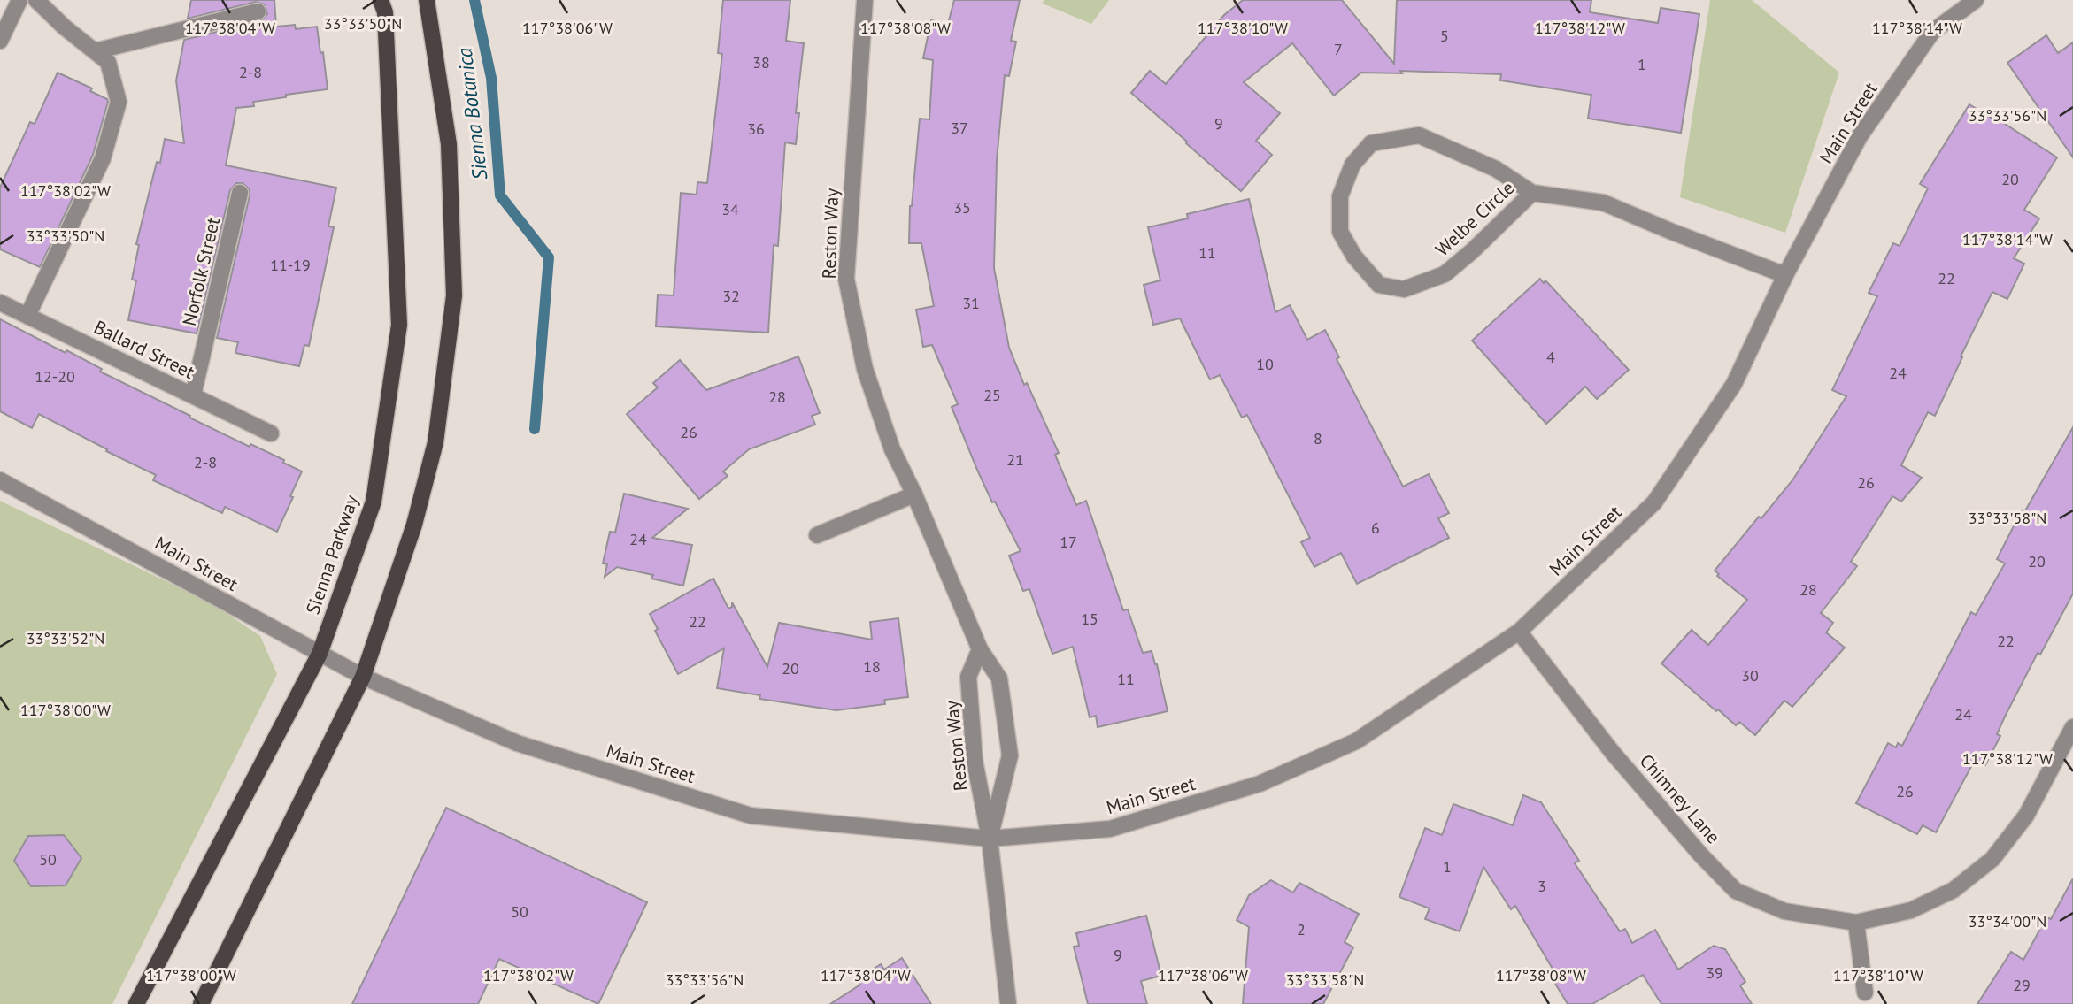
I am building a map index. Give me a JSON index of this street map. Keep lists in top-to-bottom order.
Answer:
{
  "streets": {
    "main road": ["Sienna Parkway"],
    "street": [
      "Main Street",
      "Welbe Circle",
      "Reston Way",
      "Norfolk Street",
      "Ballard Street",
      "Chimney Lane"
    ]
  },
  "crossings": [
    ["Main Street", "Welbe Circle"],
    ["Main Street", "Reston Way"],
    ["Main Street", "Sienna Parkway"],
    ["Main Street", "Chimney Lane"],
    ["Norfolk Street", "Ballard Street"]
  ],
  "water": ["Sienna Botanica"],
  "house_numbers": [
    "5",
    "7",
    "38",
    "1",
    "2-8",
    "9",
    "37",
    "36",
    "20",
    "35",
    "34",
    "11",
    "11-19",
    "22",
    "32",
    "31",
    "4",
    "10",
    "24",
    "12-20",
    "25",
    "28",
    "26",
    "8",
    "21",
    "2-8",
    "26",
    "6",
    "24",
    "17",
    "20",
    "28",
    "15",
    "22",
    "22",
    "18",
    "20",
    "30",
    "11",
    "24",
    "26",
    "50",
    "1",
    "3",
    "50",
    "2",
    "9",
    "39",
    "29"
  ],
  "coordinates": [
    "33°33'50\"N",
    "117°38'04\"W",
    "117°38'06\"W",
    "117°38'08\"W",
    "117°38'10\"W",
    "117°38'12\"W",
    "117°38'14\"W",
    "33°33'56\"N",
    "117°38'02\"W",
    "33°33'58\"N",
    "33°33'52\"N",
    "117°38'00\"W",
    "33°34'00\"N"
  ]
}
